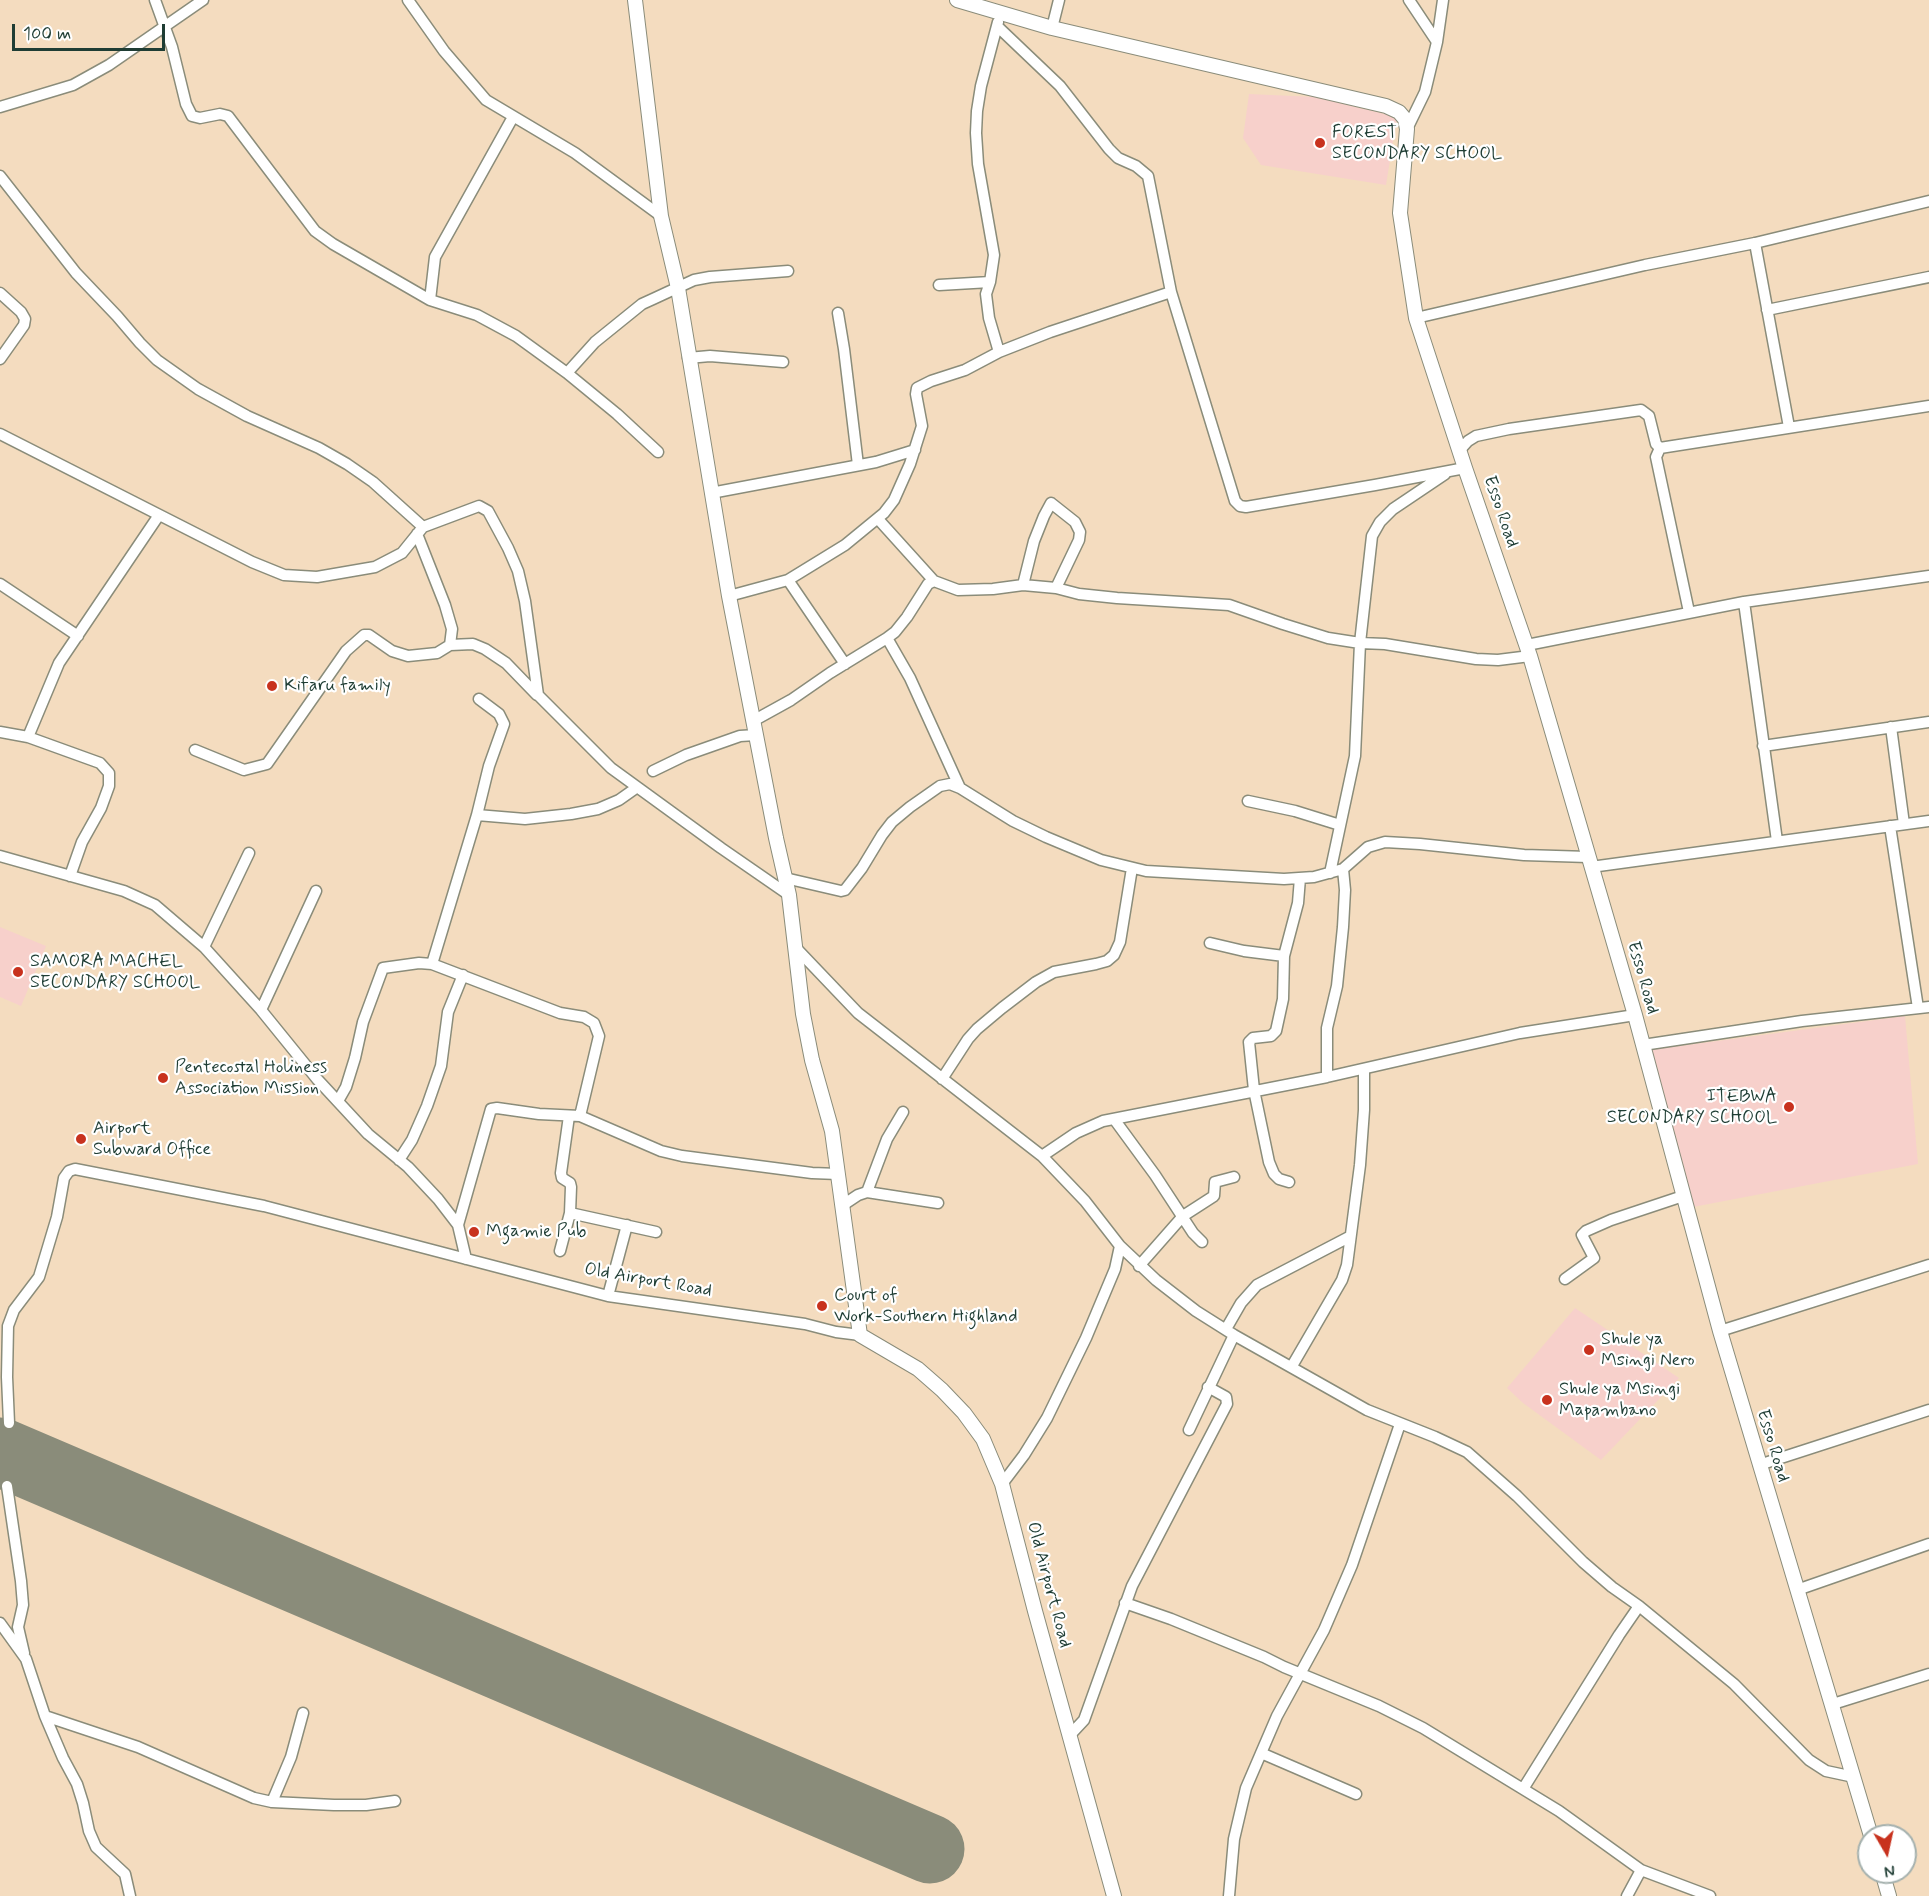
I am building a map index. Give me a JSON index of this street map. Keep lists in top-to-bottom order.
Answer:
{
  "streets": {
    "street": ["Esso Road", "Old Airport Road"]
  },
  "places": [
    "FOREST SECONDARY SCHOOL",
    "Kifaru family",
    "SAMORA MACHEL SECONDARY SCHOOL",
    "Pentecostal Holiness Association Mission",
    "ITEBWA SECONDARY SCHOOL",
    "Airport Subward Office",
    "Mgamie Pub",
    "Court of Work-Southern Highland",
    "Shule ya Msingi Nero",
    "Shule ya Msingi Mapambano"
  ],
  "scale_bar": "100 m",
  "north": "bottom"
}
